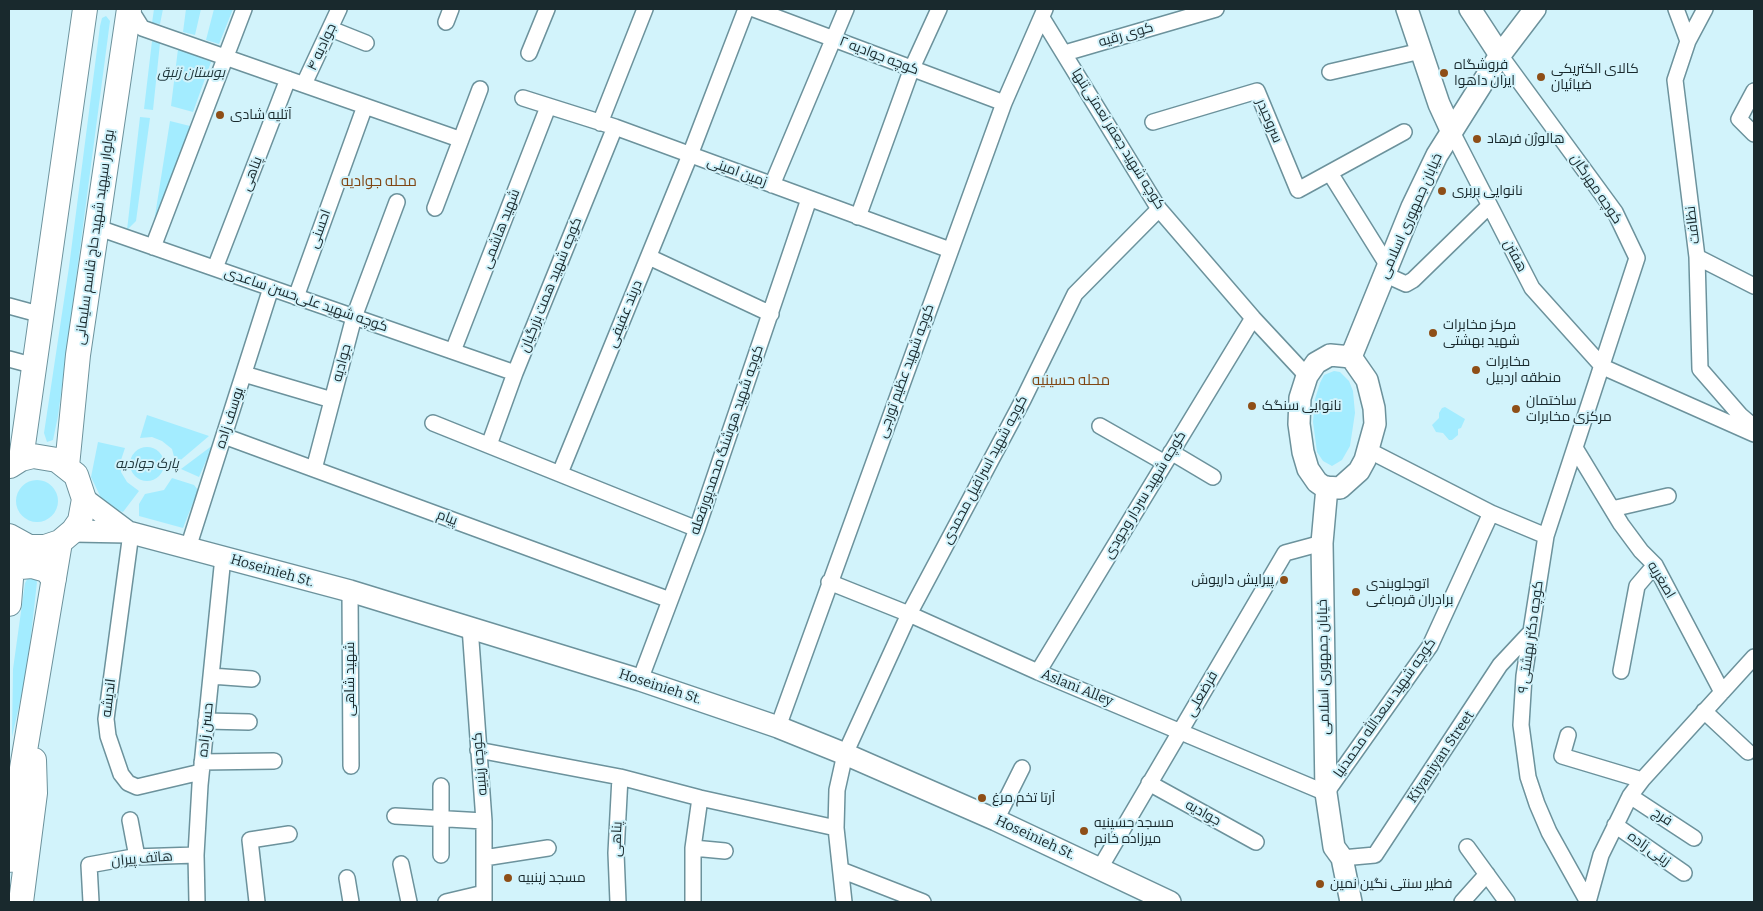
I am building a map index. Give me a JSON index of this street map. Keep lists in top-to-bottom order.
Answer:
{
  "streets": {
    "main road": ["بولوار سپهبد شهید حاج قاسم سلیمانی"],
    "street": [
      "کوی رقیه",
      "جوادیه ۴",
      "کوچه جوادیه ۲",
      "سروحیدر",
      "کوچه شهید جعفر نعمتی‌تنها",
      "زمین امینی",
      "پناهی",
      "کوچه مهرگان",
      "خیابان جمهوری اسلامی",
      "نظافت",
      "احسنی",
      "شهید هاشمی",
      "هفتن",
      "کوچه شهید همت بزرگیان",
      "کوچه شهید علی‌حسن ساعدی",
      "دربند عفیفی",
      "جوادیه",
      "کوچه شهید عظیم تورجی",
      "یوسف زاده",
      "کوچه شهید هوشنگ محمدپورفعله",
      "کوچه شهید اسرافیل محمدی",
      "کوچه شهید سردار وجودی",
      "پیام",
      "Hoseinieh St.",
      "اصغریه",
      "کوچه دکتر بهشتی ۹",
      "شهید شاهی",
      "Aslani Alley",
      "فرضعلی",
      "اندیشه",
      "کوچه شهید سعدالله محمدنیا",
      "حسن زاده",
      "Kiyaniyan Street",
      "کوچه زینبیه",
      "فرج",
      "زینی زاده",
      "هاتف پیران"
    ]
  },
  "crossings": [
    ["کوی رقیه", "کوچه شهید جعفر نعمتی‌تنها"],
    ["کوچه جوادیه ۲", "کوچه شهید عظیم تورجی"],
    ["کوچه شهید جعفر نعمتی‌تنها", "خیابان جمهوری اسلامی"],
    ["کوچه شهید جعفر نعمتی‌تنها", "کوچه شهید عظیم تورجی"],
    ["کوچه شهید جعفر نعمتی‌تنها", "کوچه شهید اسرافیل محمدی"],
    ["کوچه شهید جعفر نعمتی‌تنها", "کوچه شهید سردار وجودی"],
    ["زمین امینی", "شهید هاشمی"],
    ["زمین امینی", "کوچه شهید همت بزرگیان"],
    ["زمین امینی", "دربند عفیفی"],
    ["زمین امینی", "کوچه شهید عظیم تورجی"],
    ["زمین امینی", "کوچه شهید هوشنگ محمدپورفعله"],
    ["پناهی", "کوچه شهید علی‌حسن ساعدی"],
    ["کوچه مهرگان", "خیابان جمهوری اسلامی"],
    ["کوچه مهرگان", "هفتن"],
    ["کوچه مهرگان", "کوچه دکتر بهشتی ۹"],
    ["خیابان جمهوری اسلامی", "هفتن"],
    ["خیابان جمهوری اسلامی", "Aslani Alley"],
    ["خیابان جمهوری اسلامی", "فرضعلی"],
    ["خیابان جمهوری اسلامی", "کوچه شهید سعدالله محمدنیا"],
    ["خیابان جمهوری اسلامی", "Kiyaniyan Street"],
    ["احسنی", "کوچه شهید علی‌حسن ساعدی"],
    ["شهید هاشمی", "کوچه شهید علی‌حسن ساعدی"],
    ["بولوار سپهبد شهید حاج قاسم سلیمانی", "کوچه شهید علی‌حسن ساعدی"],
    ["هفتن", "کوچه دکتر بهشتی ۹"],
    ["کوچه شهید همت بزرگیان", "کوچه شهید علی‌حسن ساعدی"],
    ["کوچه شهید علی‌حسن ساعدی", "جوادیه"],
    ["کوچه شهید علی‌حسن ساعدی", "یوسف زاده"],
    ["جوادیه", "پیام"],
    ["جوادیه", "فرضعلی"],
    ["کوچه شهید عظیم تورجی", "Hoseinieh St."],
    ["کوچه شهید عظیم تورجی", "Aslani Alley"],
    ["یوسف زاده", "پیام"],
    ["یوسف زاده", "Hoseinieh St."],
    ["کوچه شهید هوشنگ محمدپورفعله", "پیام"],
    ["کوچه شهید هوشنگ محمدپورفعله", "Hoseinieh St."],
    ["کوچه شهید اسرافیل محمدی", "Hoseinieh St."],
    ["کوچه شهید اسرافیل محمدی", "Aslani Alley"],
    ["کوچه شهید سردار وجودی", "Aslani Alley"],
    ["Hoseinieh St.", "شهید شاهی"],
    ["Hoseinieh St.", "فرضعلی"],
    ["Hoseinieh St.", "اندیشه"],
    ["Hoseinieh St.", "حسن زاده"],
    ["Hoseinieh St.", "کوچه زینبیه"],
    ["اصغریه", "کوچه دکتر بهشتی ۹"],
    ["کوچه دکتر بهشتی ۹", "Kiyaniyan Street"],
    ["Aslani Alley", "فرضعلی"],
    ["Aslani Alley", "کوچه شهید سعدالله محمدنیا"],
    ["اندیشه", "حسن زاده"],
    ["حسن زاده", "هاتف پیران"]
  ],
  "districts": ["محله جوادیه", "محله حسینیه"],
  "parks": ["بوستان زنبق", "پارک جوادیه"],
  "places": [
    "فروشگاه ایران داهوا",
    "کالای الکتریکی ضیائیان",
    "آتلیه شادی",
    "هالوژن فرهاد",
    "نانوایی بربری",
    "مرکز مخابرات شهید بهشتی",
    "مخابرات منطقه اردبیل",
    "نانوایی سنگک",
    "ساختمان مرکزی مخابرات",
    "پیرایش داریوش",
    "اتوجلوبندی برادران قره‌باغی",
    "آرتا تخم مرغ",
    "مسجد حسینیه میرزاده خانم",
    "مسجد زینبیه",
    "فطیر سنتی نگین نمین"
  ]
}
